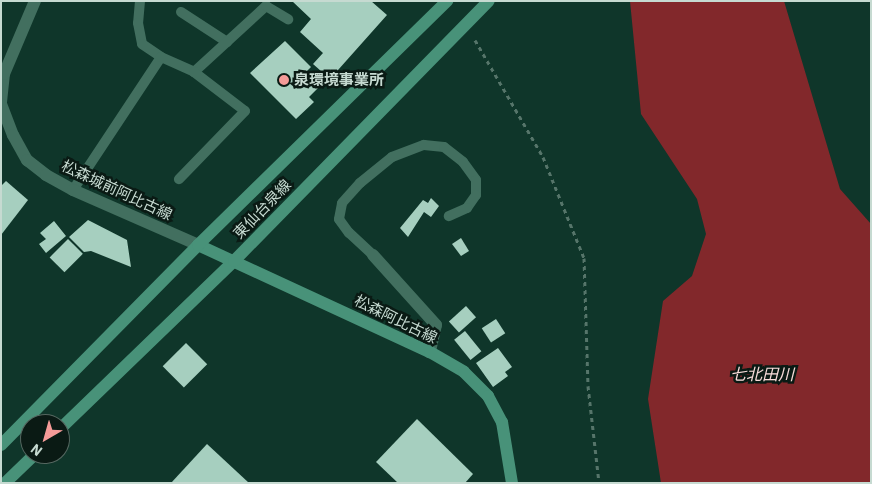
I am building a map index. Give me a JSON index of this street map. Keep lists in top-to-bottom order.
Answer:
{
  "streets": {
    "street": ["松森城前阿比古線", "東仙台泉線", "松森阿比古線"]
  },
  "crossings": [
    ["松森城前阿比古線", "松森阿比古線"],
    ["東仙台泉線", "松森阿比古線"]
  ],
  "water": ["七北田川"],
  "places": ["泉環境事業所"],
  "north": "bottom left"
}
